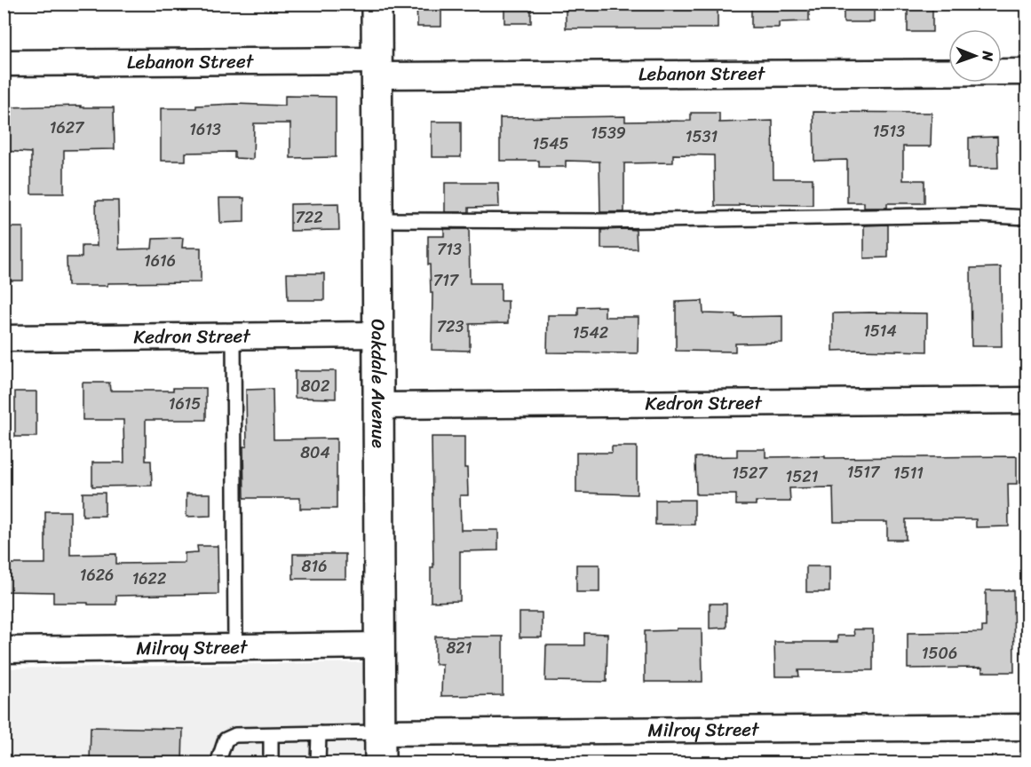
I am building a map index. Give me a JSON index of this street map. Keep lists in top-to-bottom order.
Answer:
{
  "streets": {
    "street": [
      "Lebanon Street",
      "Kedron Street",
      "Oakdale Avenue",
      "Milroy Street"
    ]
  },
  "crossings": [
    ["Lebanon Street", "Oakdale Avenue"],
    ["Kedron Street", "Oakdale Avenue"],
    ["Oakdale Avenue", "Milroy Street"]
  ],
  "house_numbers": [
    "1627",
    "1613",
    "1513",
    "1539",
    "1531",
    "1545",
    "722",
    "713",
    "1616",
    "717",
    "723",
    "1514",
    "1542",
    "802",
    "1615",
    "804",
    "1517",
    "1527",
    "1511",
    "1521",
    "816",
    "1626",
    "1622",
    "821",
    "1506"
  ],
  "north": "right"
}
